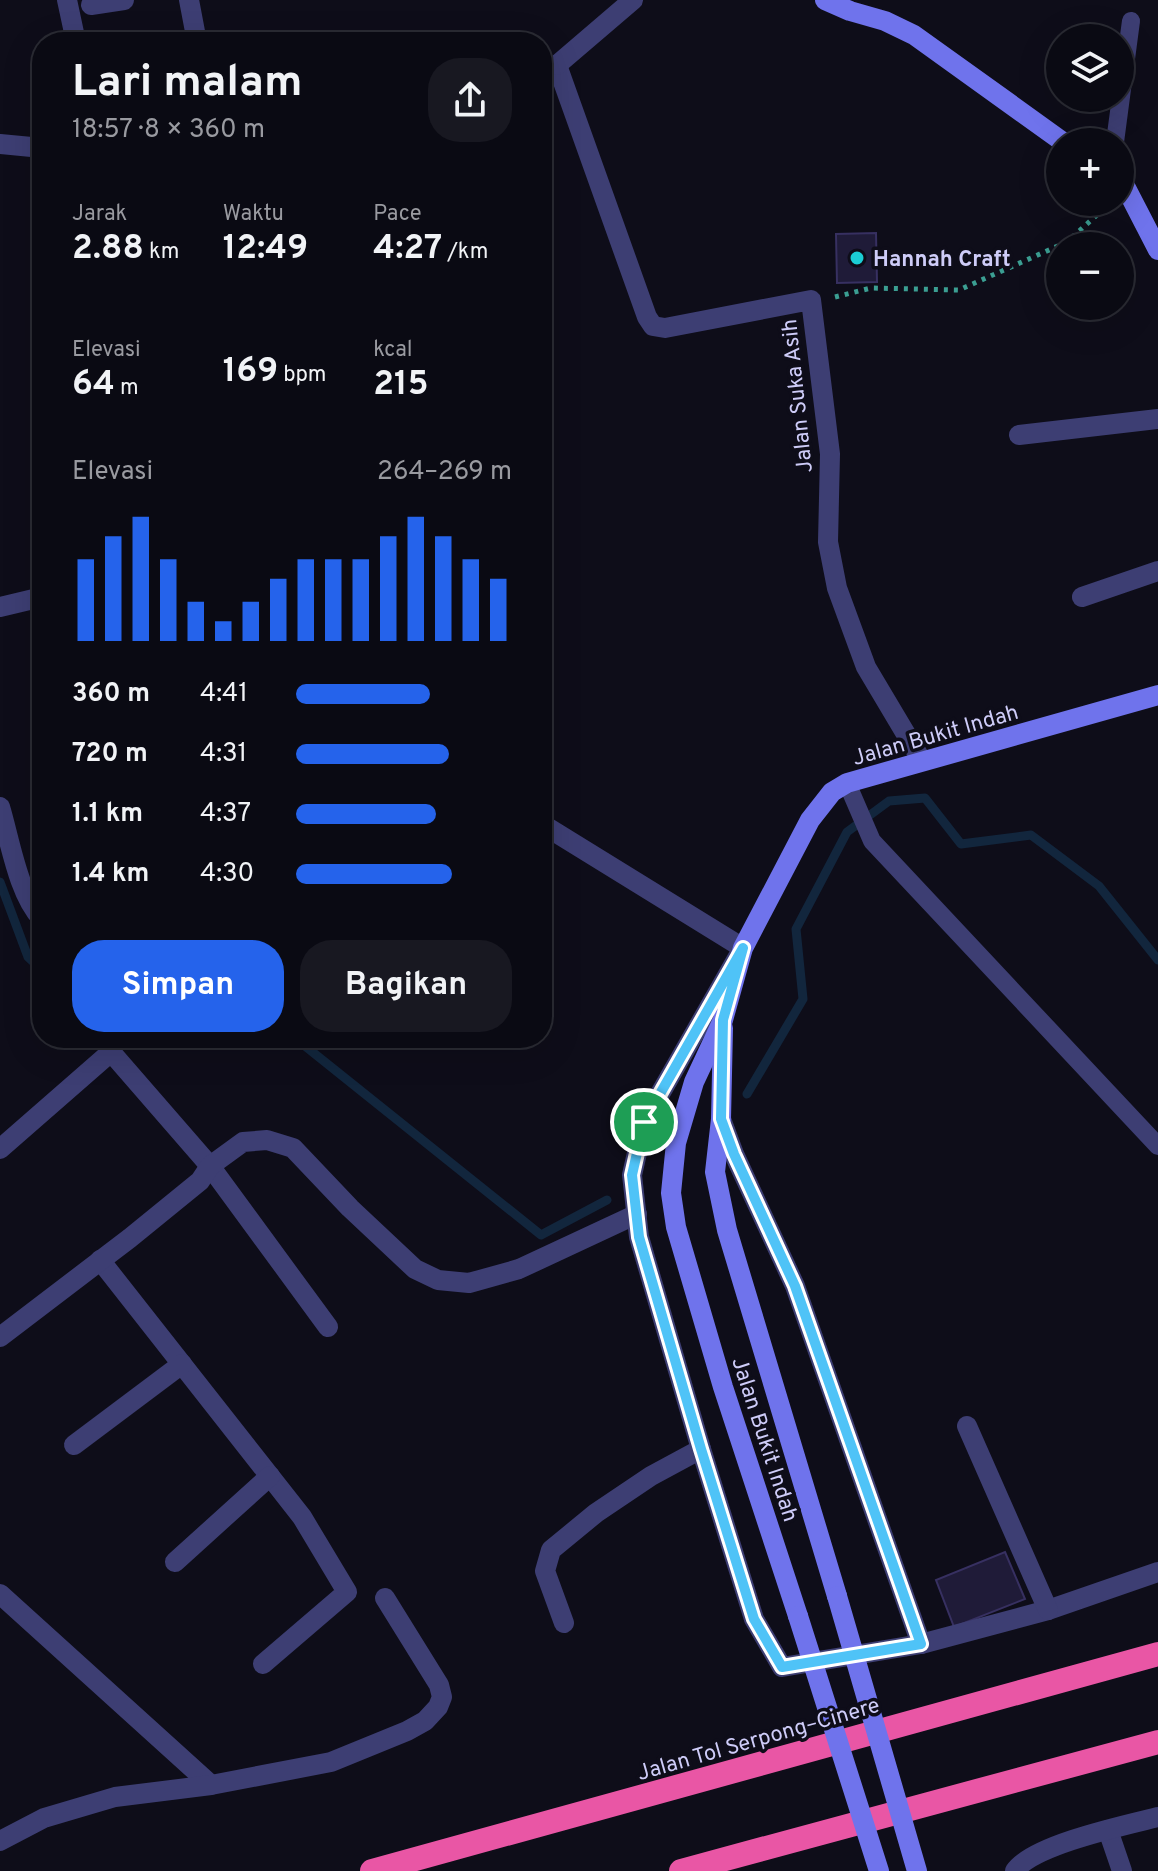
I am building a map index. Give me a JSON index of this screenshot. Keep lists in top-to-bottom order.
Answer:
{
  "streets": {
    "highway": ["Jalan Tol Serpong–Cinere"],
    "main road": ["Jalan Bukit Indah"],
    "street": ["Jalan Suka Asih"]
  },
  "crossings": [
    ["Jalan Suka Asih", "Jalan Bukit Indah"]
  ],
  "places": ["Hannah Craft"],
  "page": {
    "map_buttons": ["+", "−"],
    "heading": ["Lari malam", "18:57 · 8 × 360 m"],
    "stats": [
      ["Jarak", "2.88 km"],
      ["Waktu", "12:49"],
      ["Pace", "4:27 /km"],
      ["Elevasi", "64 m"],
      ["169 bpm"],
      ["kcal", "215"]
    ],
    "chart": ["Elevasi", "264–269 m"],
    "list": [
      {
        "name": "360 m",
        "note": "4:41"
      },
      {
        "name": "720 m",
        "note": "4:31"
      },
      {
        "name": "1.1 km",
        "note": "4:37"
      },
      {
        "name": "1.4 km",
        "note": "4:30"
      }
    ],
    "buttons": ["Simpan", "Bagikan"]
  }
}
